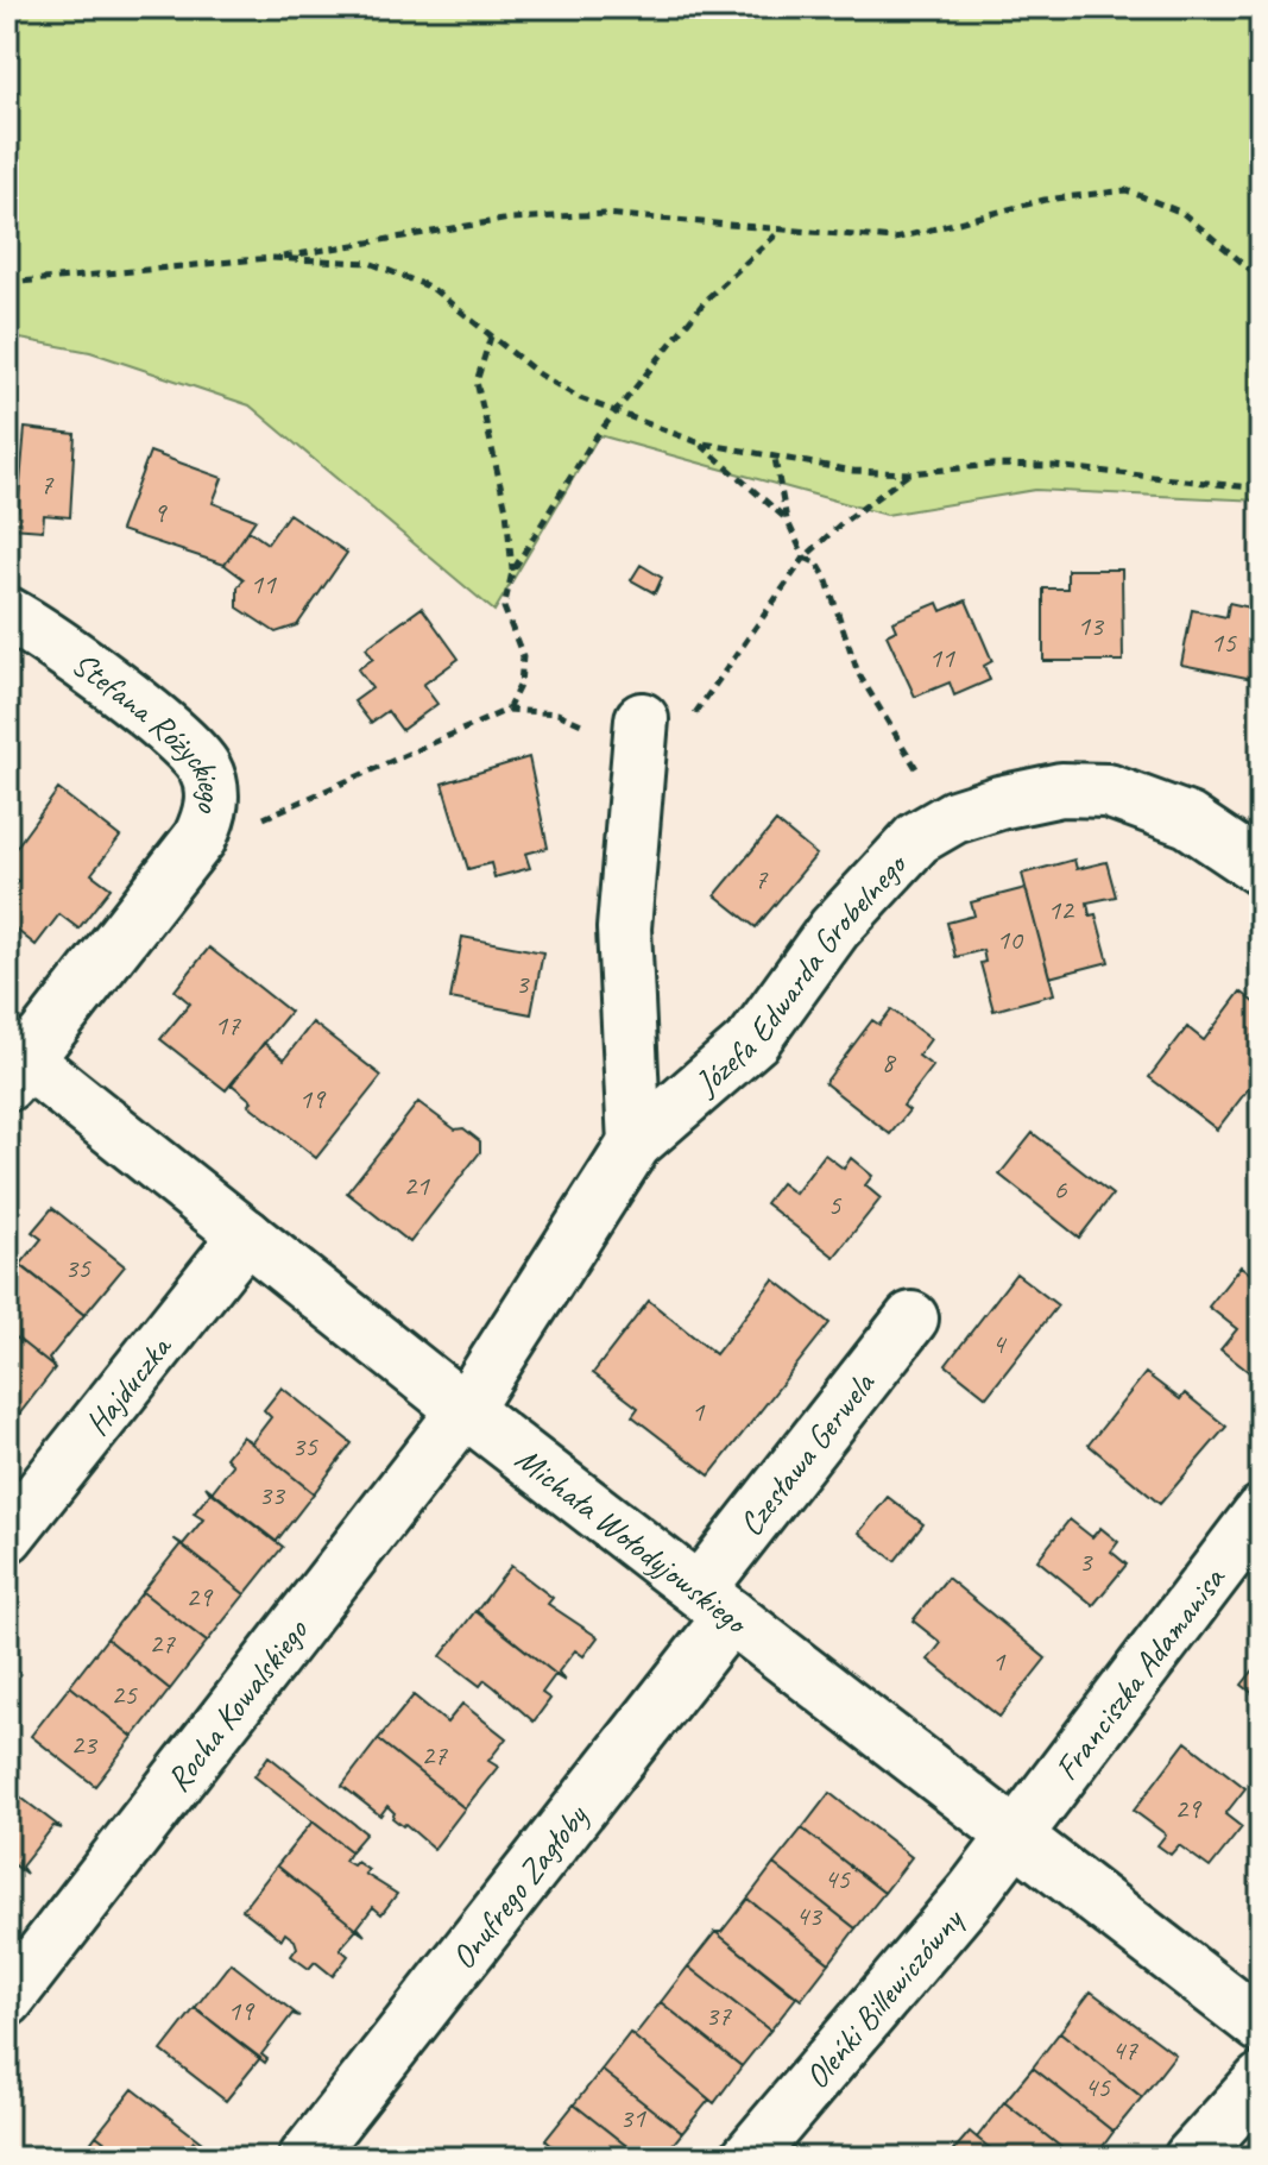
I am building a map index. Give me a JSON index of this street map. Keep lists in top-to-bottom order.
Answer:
{
  "streets": {
    "street": [
      "Stefana Różyckiego",
      "Józefa Edwarda Grobelnego",
      "Hajduczka",
      "Czesława Gerwela",
      "Michała Wołodyjowskiego",
      "Franciszka Adamanisa",
      "Rocha Kowalskiego",
      "Onufrego Zagłoby",
      "Oleńki Billewiczówny"
    ]
  },
  "crossings": [
    ["Stefana Różyckiego", "Michała Wołodyjowskiego"],
    ["Józefa Edwarda Grobelnego", "Michała Wołodyjowskiego"],
    ["Józefa Edwarda Grobelnego", "Rocha Kowalskiego"],
    ["Hajduczka", "Michała Wołodyjowskiego"],
    ["Czesława Gerwela", "Michała Wołodyjowskiego"],
    ["Czesława Gerwela", "Onufrego Zagłoby"],
    ["Michała Wołodyjowskiego", "Franciszka Adamanisa"],
    ["Michała Wołodyjowskiego", "Rocha Kowalskiego"],
    ["Michała Wołodyjowskiego", "Onufrego Zagłoby"],
    ["Michała Wołodyjowskiego", "Oleńki Billewiczówny"],
    ["Franciszka Adamanisa", "Oleńki Billewiczówny"]
  ],
  "house_numbers": [
    "7",
    "9",
    "11",
    "13",
    "15",
    "11",
    "7",
    "12",
    "10",
    "3",
    "17",
    "8",
    "19",
    "21",
    "6",
    "5",
    "35",
    "4",
    "1",
    "35",
    "33",
    "3",
    "29",
    "27",
    "1",
    "25",
    "23",
    "27",
    "29",
    "45",
    "43",
    "19",
    "37",
    "47",
    "45",
    "31"
  ]
}
